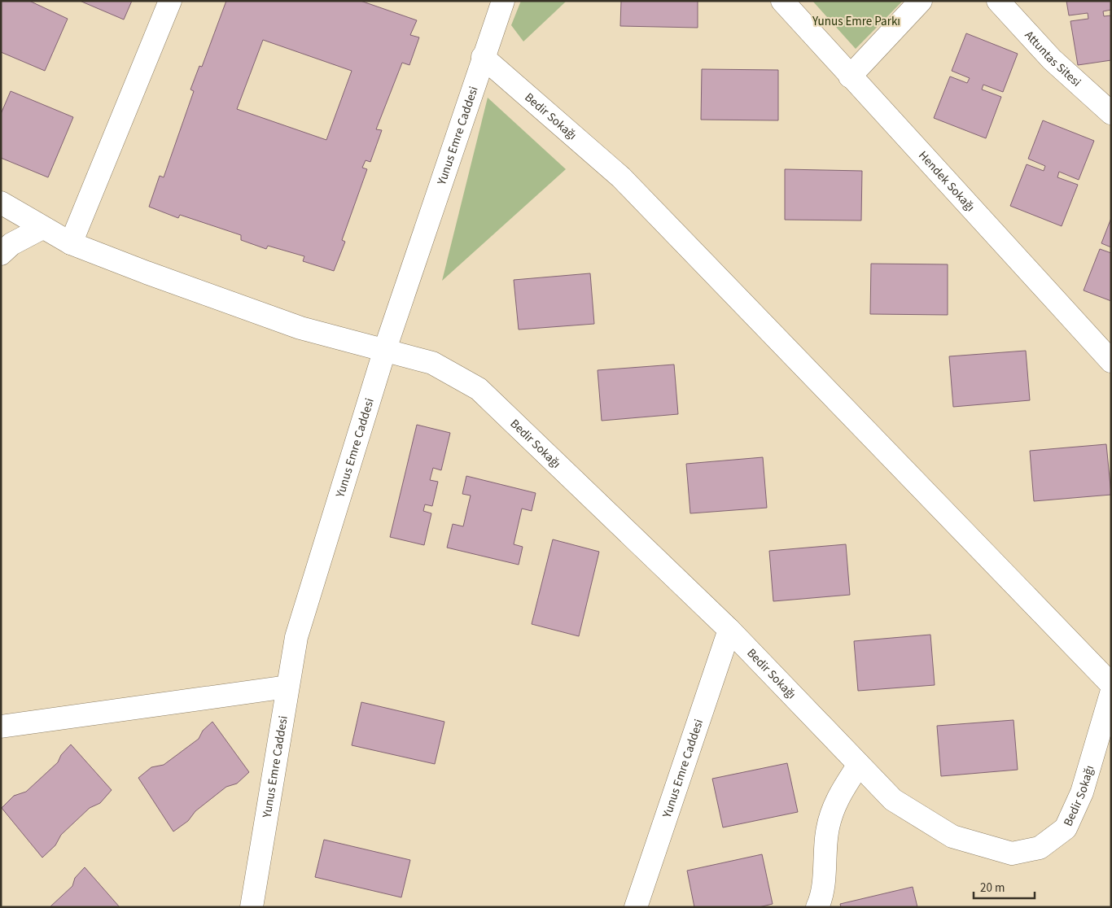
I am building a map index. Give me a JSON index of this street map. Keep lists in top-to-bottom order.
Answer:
{
  "streets": {
    "street": [
      "Attuntas Sitesi",
      "Bedir Sokağı",
      "Yunus Emre Caddesi",
      "Hendek Sokağı"
    ]
  },
  "crossings": [
    ["Bedir Sokağı", "Yunus Emre Caddesi"]
  ],
  "parks": ["Yunus Emre Parkı"],
  "scale_bar": "20 m"
}
